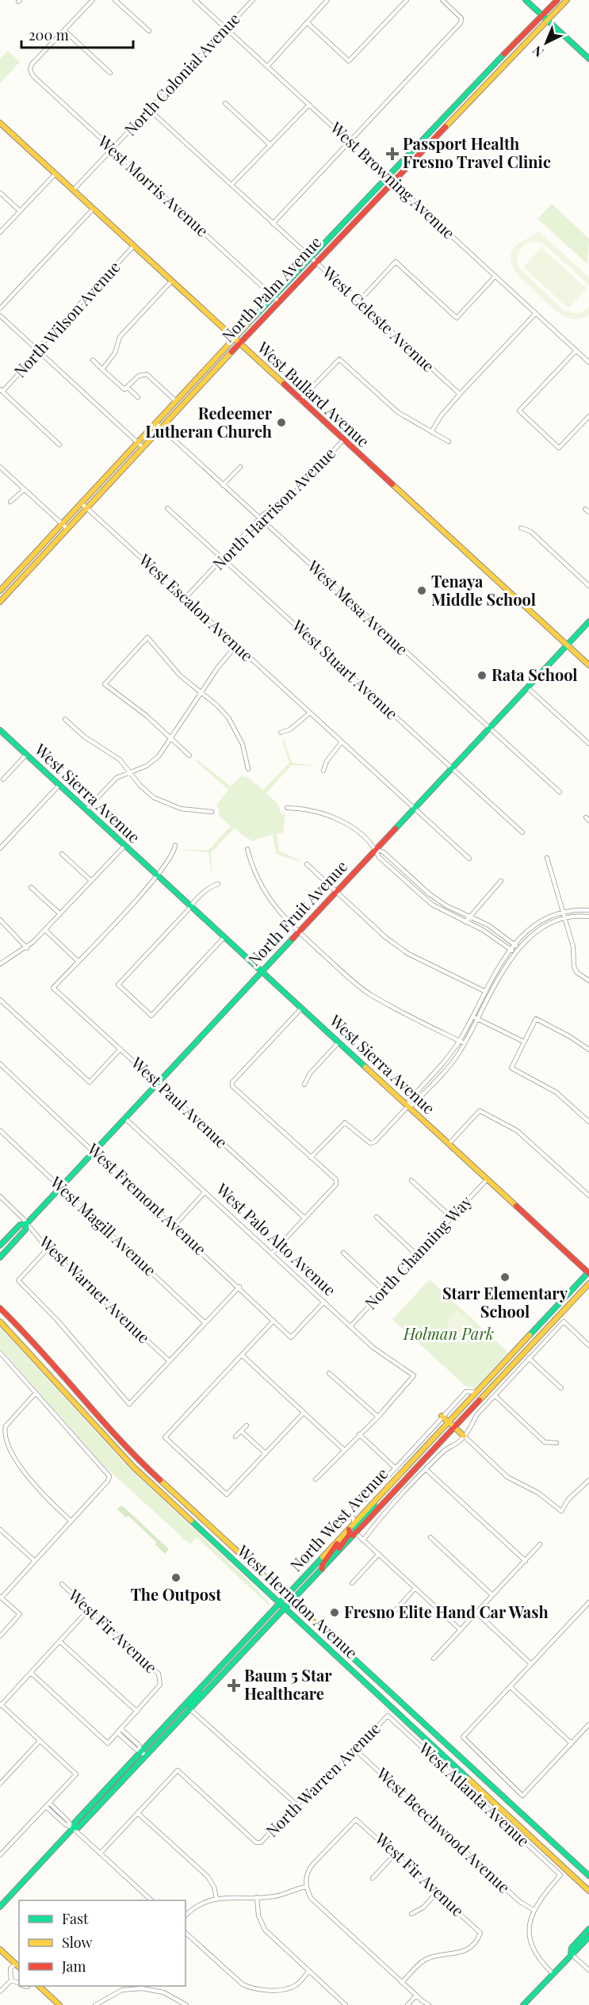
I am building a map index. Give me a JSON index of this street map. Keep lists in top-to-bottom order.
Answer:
{
  "streets": {
    "main road": [
      "North Palm Avenue",
      "West Bullard Avenue",
      "West Sierra Avenue",
      "North Fruit Avenue",
      "North West Avenue",
      "West Herndon Avenue"
    ],
    "street": [
      "North Colonial Avenue",
      "West Browning Avenue",
      "West Morris Avenue",
      "North Wilson Avenue",
      "West Celeste Avenue",
      "North Harrison Avenue",
      "West Escalon Avenue",
      "West Mesa Avenue",
      "West Stuart Avenue",
      "West Paul Avenue",
      "West Fremont Avenue",
      "West Magill Avenue",
      "West Palo Alto Avenue",
      "North Channing Way",
      "West Warner Avenue",
      "West Fir Avenue",
      "North Warren Avenue",
      "West Atlanta Avenue",
      "West Beechwood Avenue"
    ]
  },
  "crossings": [
    ["North Colonial Avenue", "West Browning Avenue"],
    ["North Colonial Avenue", "West Morris Avenue"],
    ["North Colonial Avenue", "West Celeste Avenue"],
    ["North Colonial Avenue", "West Bullard Avenue"],
    ["West Browning Avenue", "North Palm Avenue"],
    ["West Morris Avenue", "North Palm Avenue"],
    ["North Palm Avenue", "West Celeste Avenue"],
    ["North Palm Avenue", "West Bullard Avenue"],
    ["North Palm Avenue", "West Escalon Avenue"],
    ["North Palm Avenue", "West Mesa Avenue"],
    ["North Wilson Avenue", "West Bullard Avenue"],
    ["West Bullard Avenue", "North Harrison Avenue"],
    ["West Bullard Avenue", "North Fruit Avenue"],
    ["North Harrison Avenue", "West Escalon Avenue"],
    ["North Harrison Avenue", "West Mesa Avenue"],
    ["North Harrison Avenue", "West Stuart Avenue"],
    ["West Escalon Avenue", "North Fruit Avenue"],
    ["West Mesa Avenue", "North Fruit Avenue"],
    ["West Stuart Avenue", "North Fruit Avenue"],
    ["West Sierra Avenue", "North Fruit Avenue"],
    ["West Sierra Avenue", "North Channing Way"],
    ["West Sierra Avenue", "North West Avenue"],
    ["North Fruit Avenue", "West Paul Avenue"],
    ["North Fruit Avenue", "West Fremont Avenue"],
    ["North Fruit Avenue", "West Magill Avenue"],
    ["North Fruit Avenue", "West Palo Alto Avenue"],
    ["North Fruit Avenue", "West Warner Avenue"],
    ["West Fremont Avenue", "West Palo Alto Avenue"],
    ["West Palo Alto Avenue", "North Channing Way"],
    ["North West Avenue", "West Herndon Avenue"],
    ["North Warren Avenue", "West Atlanta Avenue"],
    ["North Warren Avenue", "West Beechwood Avenue"],
    ["West Atlanta Avenue", "West Beechwood Avenue"]
  ],
  "parks": ["Holman Park"],
  "places": {
    "health": ["Passport Health Fresno Travel Clinic", "Baum 5 Star Healthcare"],
    "other": [
      "Redeemer Lutheran Church",
      "Tenaya Middle School",
      "Rata School",
      "Starr Elementary School",
      "The Outpost",
      "Fresno Elite Hand Car Wash"
    ]
  },
  "legend": ["Fast", "Slow", "Jam"],
  "scale_bar": "200 m",
  "north": "bottom left"
}
